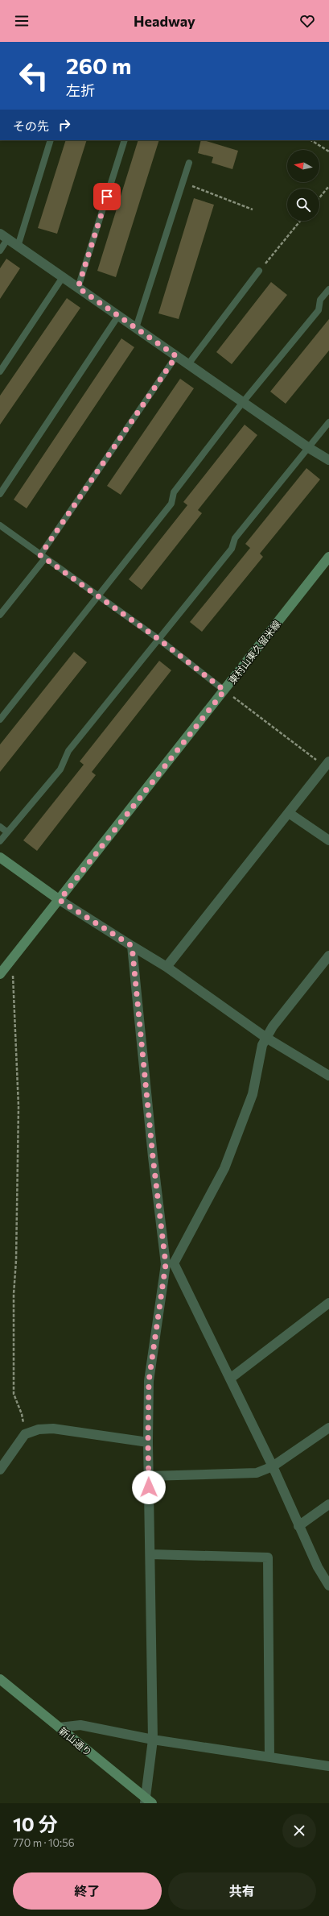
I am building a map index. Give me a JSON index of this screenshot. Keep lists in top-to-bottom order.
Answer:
{
  "streets": {
    "main road": ["東村山東久留米線", "新山通り"]
  },
  "north": "left",
  "page": {
    "header": "Headway",
    "turn": ["260 m", "左折"],
    "then": "その先",
    "heading": ["10 分", "770 m · 10:56"],
    "buttons": ["終了", "共有"]
  }
}
